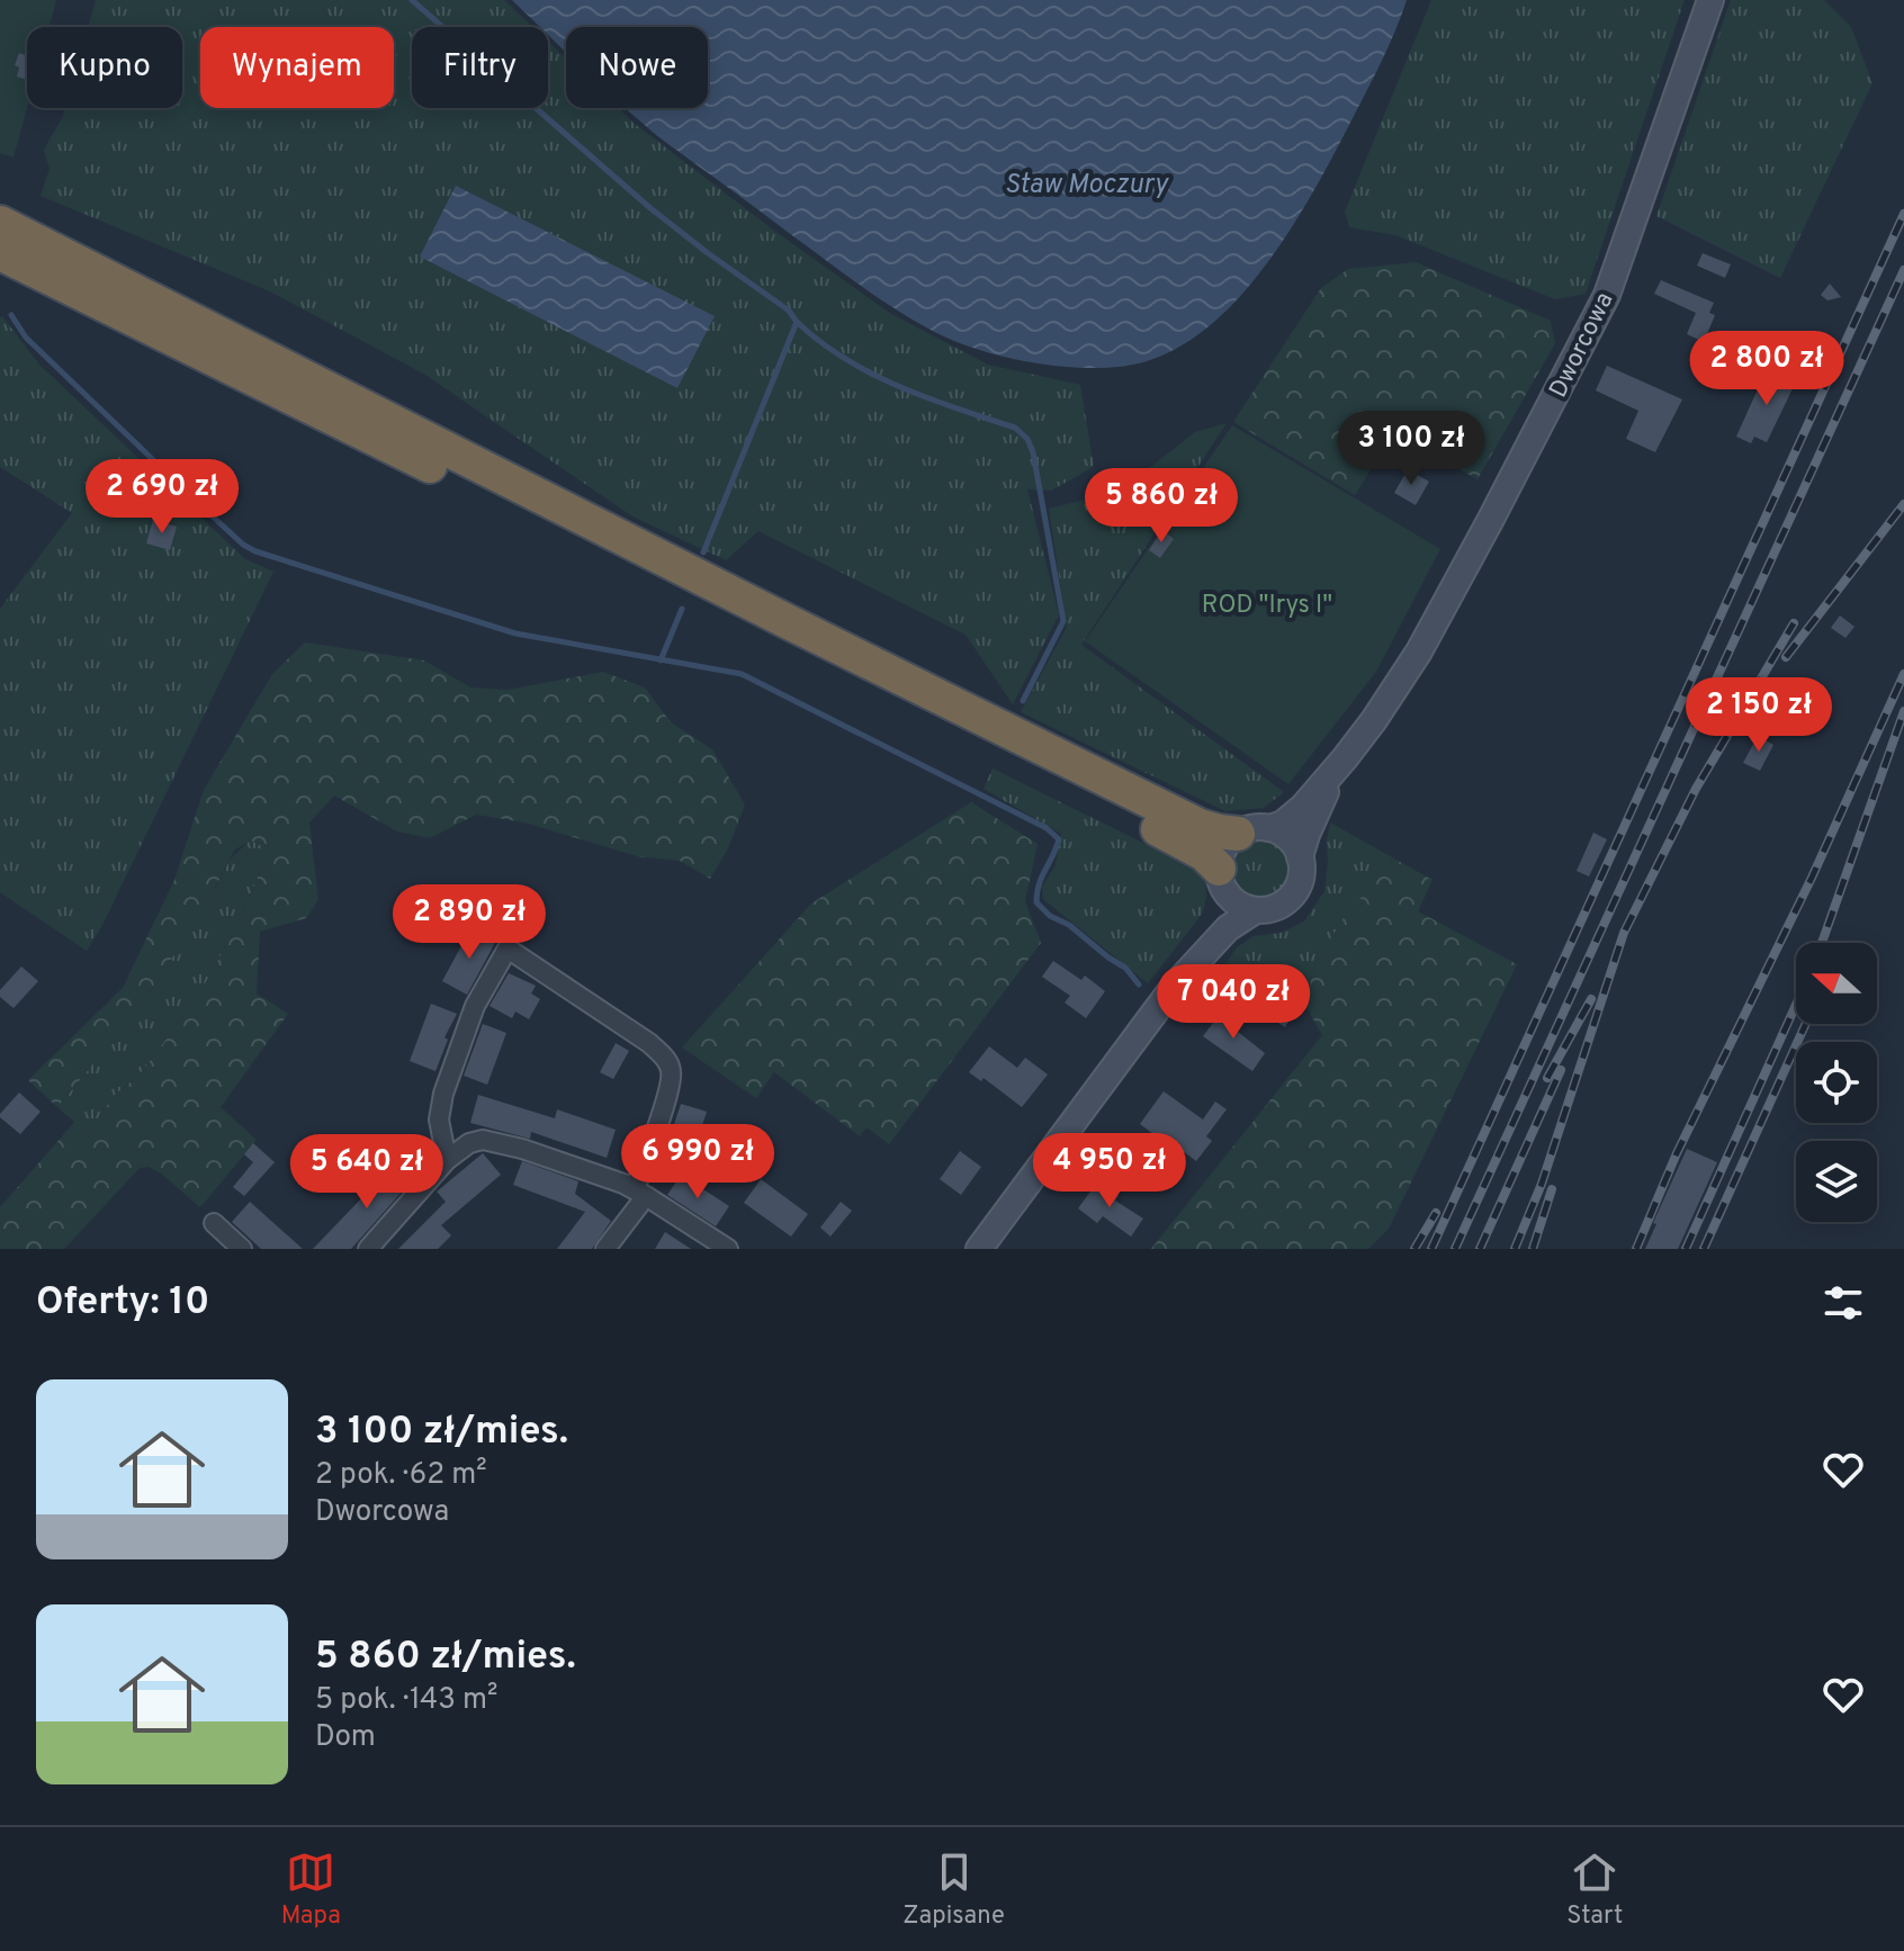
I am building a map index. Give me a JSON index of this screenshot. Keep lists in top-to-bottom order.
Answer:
{
  "streets": {
    "main road": ["Dworcowa"]
  },
  "water": ["Staw Moczury"],
  "parks": ["ROD \"Irys I\""],
  "north": "left",
  "page": {
    "chip": [
      "Kupno",
      "Wynajem",
      "Filtry",
      "Nowe"
    ],
    "price": [
      "2 800 zł",
      "3 100 zł",
      "2 690 zł",
      "5 860 zł",
      "2 150 zł",
      "2 890 zł",
      "7 040 zł",
      "6 990 zł",
      "4 950 zł",
      "5 640 zł"
    ],
    "heading": "Oferty: 10",
    "list": [
      {
        "name": "3 100 zł/mies.",
        "note": "2 pok. · 62 m² · Dworcowa"
      },
      {
        "name": "5 860 zł/mies.",
        "note": "5 pok. · 143 m² · Dom"
      }
    ],
    "tabs": ["Mapa", "Zapisane", "Start"]
  }
}
